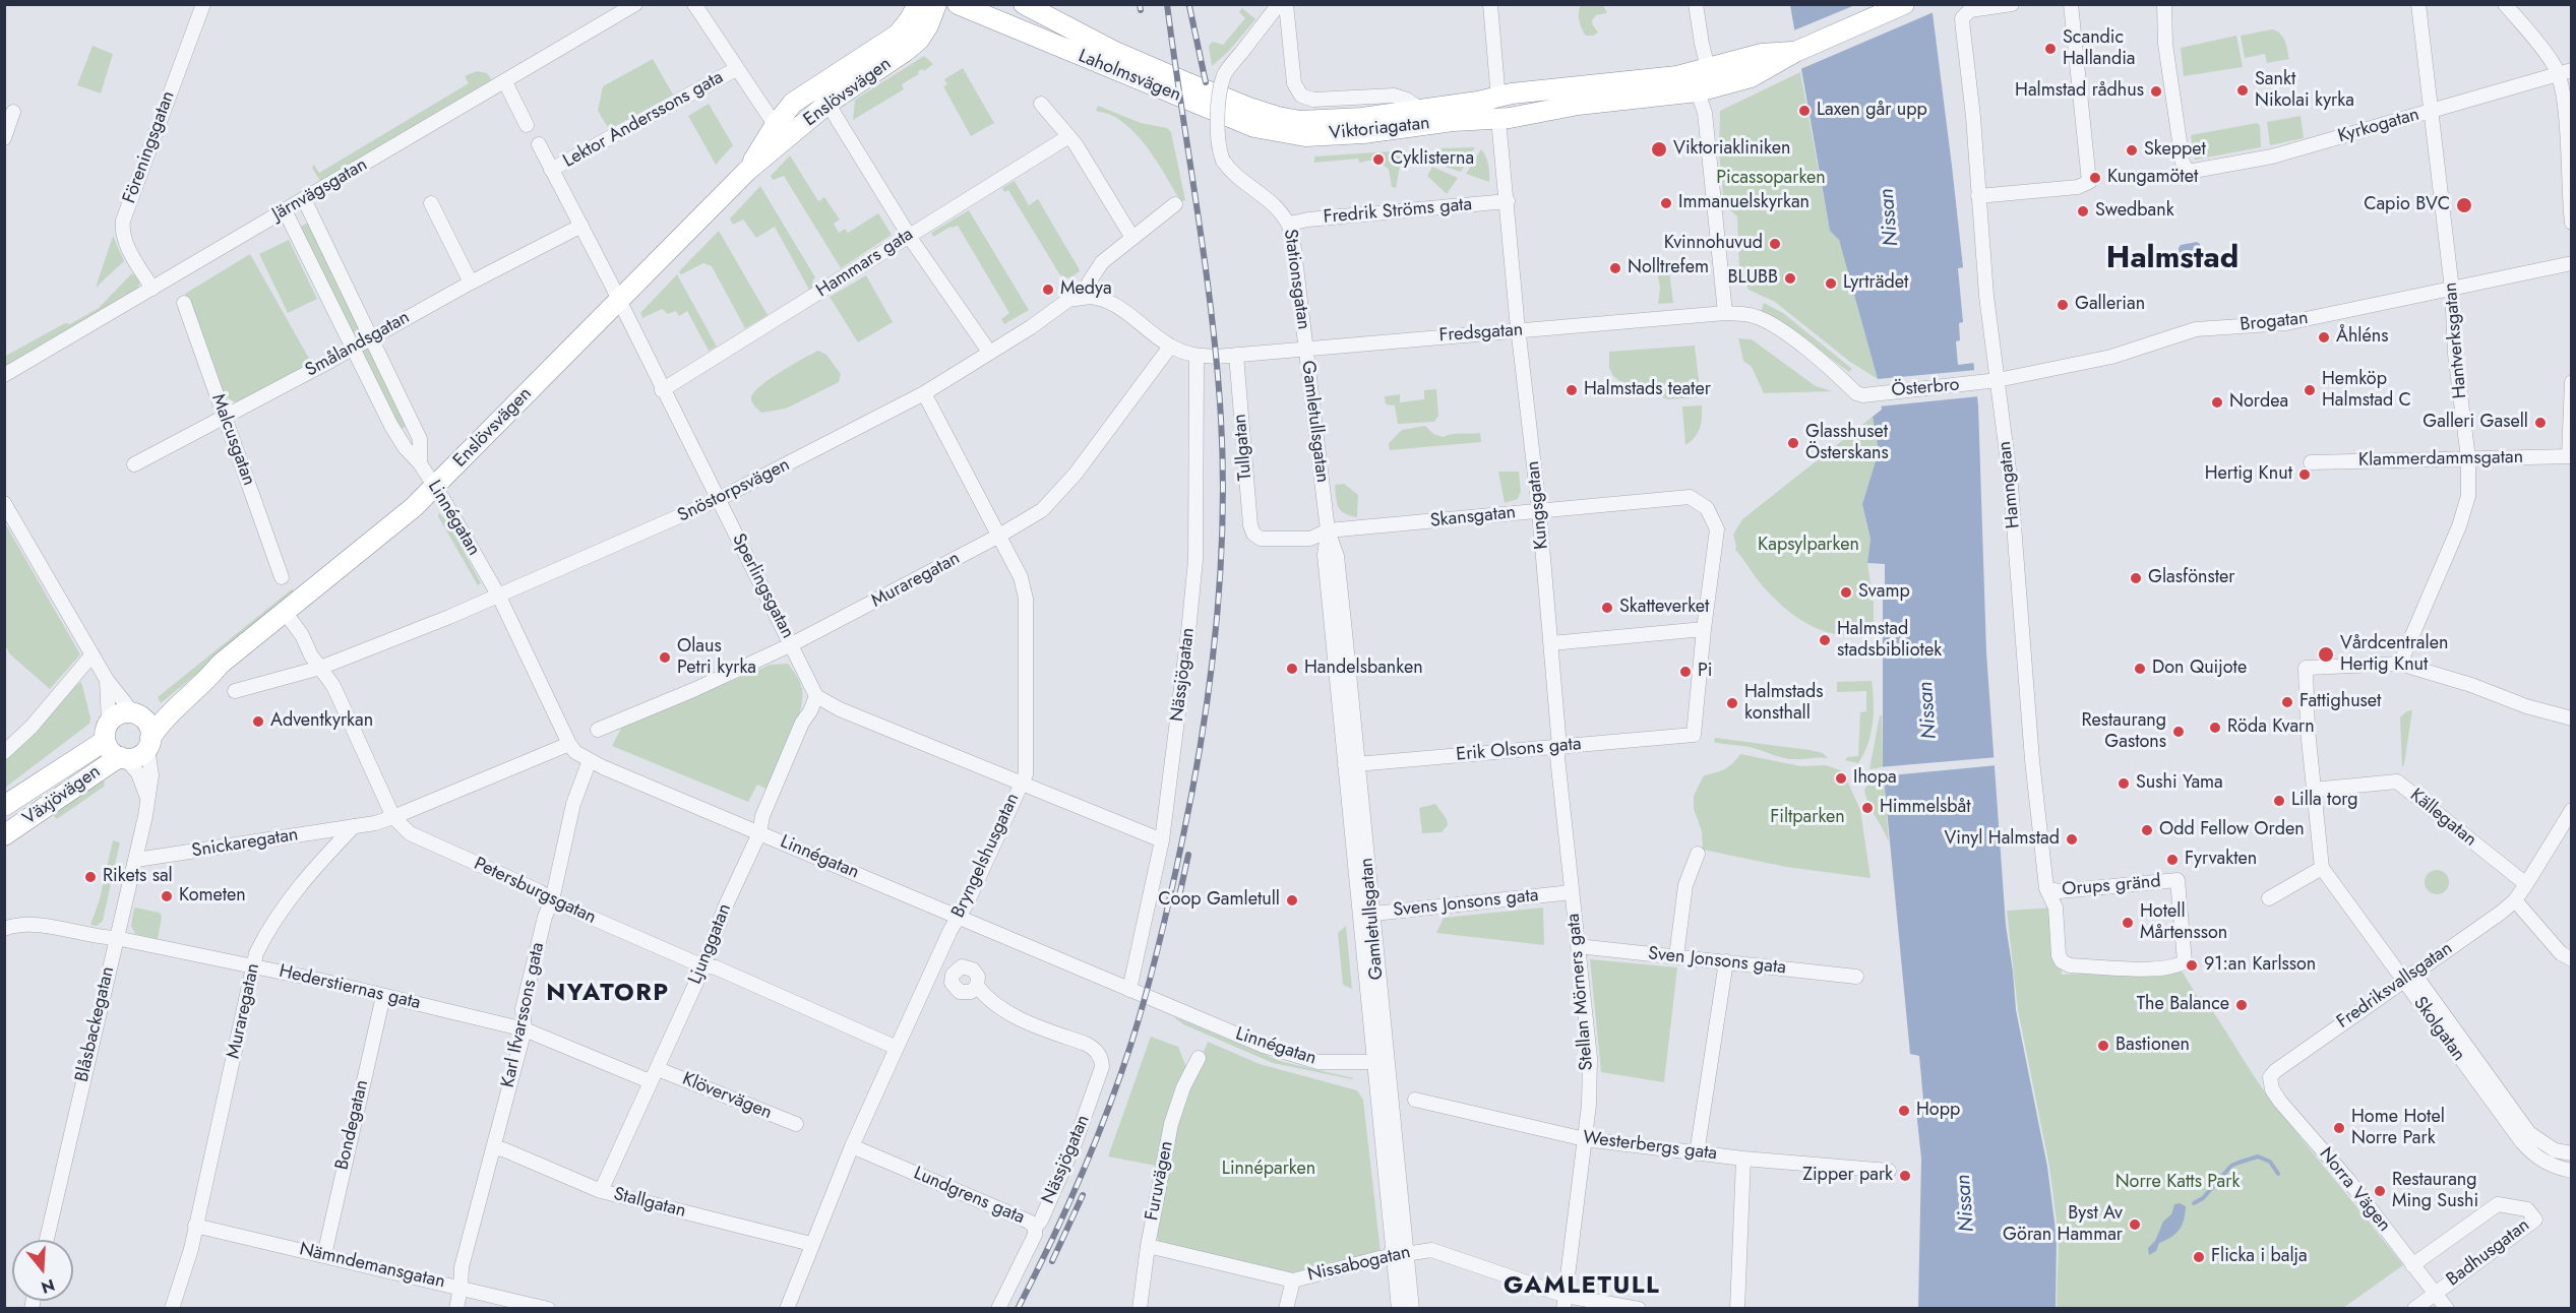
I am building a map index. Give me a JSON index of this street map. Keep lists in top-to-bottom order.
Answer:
{
  "streets": {
    "highway": [
      "Laholmsvägen",
      "Enslövsvägen",
      "Viktoriagatan",
      "Växjövägen"
    ],
    "street": [
      "Lektor Anderssons gata",
      "Kyrkogatan",
      "Föreningsgatan",
      "Järnvägsgatan",
      "Fredrik Ströms gata",
      "Hammars gata",
      "Stationsgatan",
      "Brogatan",
      "Fredsgatan",
      "Hantverksgatan",
      "Smålandsgatan",
      "Österbro",
      "Gamletullsgatan",
      "Malcusgatan",
      "Tullgatan",
      "Klammerdammsgatan",
      "Hamngatan",
      "Snöstorpsvägen",
      "Kungsgatan",
      "Skansgatan",
      "Linnégatan",
      "Muraregatan",
      "Sperlingsgatan",
      "Nässjögatan",
      "Erik Olsons gata",
      "Källegatan",
      "Snickaregatan",
      "Bryngelshusgatan",
      "Orups gränd",
      "Petersburgsgatan",
      "Svens Jonsons gata",
      "Ljunggatan",
      "Sven Jonsons gata",
      "Fredriksvallsgatan",
      "Hederstiernas gata",
      "Stellan Mörners gata",
      "Karl Ifvarssons gata",
      "Blåsbackegatan",
      "Skolgatan",
      "Klövervägen",
      "Bondegatan",
      "Westerbergs gata",
      "Furuvägen",
      "Norra Vägen",
      "Lundgrens gata",
      "Stallgatan",
      "Badhusgatan",
      "Nissabogatan",
      "Nämndemansgatan"
    ]
  },
  "crossings": [
    ["Laholmsvägen", "Viktoriagatan"],
    ["Enslövsvägen", "Linnégatan"],
    ["Enslövsvägen", "Sperlingsgatan"],
    ["Enslövsvägen", "Växjövägen"],
    ["Enslövsvägen", "Petersburgsgatan"],
    ["Enslövsvägen", "Blåsbackegatan"],
    ["Lektor Anderssons gata", "Sperlingsgatan"],
    ["Kyrkogatan", "Hantverksgatan"],
    ["Viktoriagatan", "Kungsgatan"],
    ["Föreningsgatan", "Järnvägsgatan"],
    ["Järnvägsgatan", "Linnégatan"],
    ["Fredrik Ströms gata", "Stationsgatan"],
    ["Fredrik Ströms gata", "Kungsgatan"],
    ["Hammars gata", "Sperlingsgatan"],
    ["Stationsgatan", "Fredsgatan"],
    ["Stationsgatan", "Gamletullsgatan"],
    ["Brogatan", "Hantverksgatan"],
    ["Brogatan", "Österbro"],
    ["Brogatan", "Hamngatan"],
    ["Fredsgatan", "Österbro"],
    ["Fredsgatan", "Gamletullsgatan"],
    ["Fredsgatan", "Tullgatan"],
    ["Fredsgatan", "Snöstorpsvägen"],
    ["Fredsgatan", "Kungsgatan"],
    ["Fredsgatan", "Muraregatan"],
    ["Fredsgatan", "Nässjögatan"],
    ["Hantverksgatan", "Klammerdammsgatan"],
    ["Smålandsgatan", "Malcusgatan"],
    ["Smålandsgatan", "Linnégatan"],
    ["Smålandsgatan", "Sperlingsgatan"],
    ["Gamletullsgatan", "Skansgatan"],
    ["Gamletullsgatan", "Linnégatan"],
    ["Gamletullsgatan", "Erik Olsons gata"],
    ["Gamletullsgatan", "Svens Jonsons gata"],
    ["Gamletullsgatan", "Nissabogatan"],
    ["Tullgatan", "Skansgatan"],
    ["Hamngatan", "Orups gränd"],
    ["Snöstorpsvägen", "Linnégatan"],
    ["Snöstorpsvägen", "Sperlingsgatan"],
    ["Snöstorpsvägen", "Bryngelshusgatan"],
    ["Snöstorpsvägen", "Petersburgsgatan"],
    ["Kungsgatan", "Skansgatan"],
    ["Kungsgatan", "Erik Olsons gata"],
    ["Kungsgatan", "Svens Jonsons gata"],
    ["Kungsgatan", "Stellan Mörners gata"],
    ["Skansgatan", "Erik Olsons gata"],
    ["Linnégatan", "Nässjögatan"],
    ["Linnégatan", "Bryngelshusgatan"],
    ["Linnégatan", "Ljunggatan"],
    ["Linnégatan", "Karl Ifvarssons gata"],
    ["Muraregatan", "Sperlingsgatan"],
    ["Muraregatan", "Snickaregatan"],
    ["Muraregatan", "Bryngelshusgatan"],
    ["Muraregatan", "Hederstiernas gata"],
    ["Muraregatan", "Nämndemansgatan"],
    ["Sperlingsgatan", "Ljunggatan"],
    ["Nässjögatan", "Lundgrens gata"],
    ["Växjövägen", "Blåsbackegatan"],
    ["Snickaregatan", "Blåsbackegatan"],
    ["Bryngelshusgatan", "Petersburgsgatan"],
    ["Bryngelshusgatan", "Lundgrens gata"],
    ["Bryngelshusgatan", "Stallgatan"],
    ["Petersburgsgatan", "Ljunggatan"],
    ["Petersburgsgatan", "Karl Ifvarssons gata"],
    ["Svens Jonsons gata", "Stellan Mörners gata"],
    ["Ljunggatan", "Hederstiernas gata"],
    ["Ljunggatan", "Klövervägen"],
    ["Ljunggatan", "Stallgatan"],
    ["Sven Jonsons gata", "Stellan Mörners gata"],
    ["Fredriksvallsgatan", "Skolgatan"],
    ["Fredriksvallsgatan", "Norra Vägen"],
    ["Hederstiernas gata", "Karl Ifvarssons gata"],
    ["Hederstiernas gata", "Blåsbackegatan"],
    ["Hederstiernas gata", "Bondegatan"],
    ["Stellan Mörners gata", "Westerbergs gata"],
    ["Stellan Mörners gata", "Nissabogatan"],
    ["Karl Ifvarssons gata", "Stallgatan"],
    ["Karl Ifvarssons gata", "Nämndemansgatan"],
    ["Bondegatan", "Nämndemansgatan"],
    ["Furuvägen", "Nissabogatan"],
    ["Norra Vägen", "Badhusgatan"]
  ],
  "districts": ["Halmstad", "NYATORP", "GAMLETULL"],
  "water": ["Nissan"],
  "parks": [
    "Picassoparken",
    "Kapsylparken",
    "Filtparken",
    "Linnéparken",
    "Norre Katts Park"
  ],
  "places": [
    "Scandic Hallandia",
    "Sankt Nikolai kyrka",
    "Halmstad rådhus",
    "Laxen går upp",
    "Viktoriakliniken",
    "Skeppet",
    "Cyklisterna",
    "Kungamötet",
    "Immanuelskyrkan",
    "Capio BVC",
    "Swedbank",
    "Kvinnohuvud",
    "Nolltrefem",
    "BLUBB",
    "Lyrträdet",
    "Medya",
    "Gallerian",
    "Åhléns",
    "Halmstads teater",
    "Hemköp Halmstad C",
    "Nordea",
    "Galleri Gasell",
    "Glasshuset Österskans",
    "Hertig Knut",
    "Glasfönster",
    "Svamp",
    "Skatteverket",
    "Halmstad stadsbibliotek",
    "Vårdcentralen Hertig Knut",
    "Olaus Petri kyrka",
    "Handelsbanken",
    "Don Quijote",
    "Pi",
    "Fattighuset",
    "Halmstads konsthall",
    "Adventkyrkan",
    "Röda Kvarn",
    "Restaurang Gastons",
    "Ihopa",
    "Sushi Yama",
    "Lilla torg",
    "Himmelsbåt",
    "Odd Fellow Orden",
    "Vinyl Halmstad",
    "Fyrvakten",
    "Rikets sal",
    "Kometen",
    "Coop Gamletull",
    "Hotell Mårtensson",
    "91:an Karlsson",
    "The Balance",
    "Bastionen",
    "Hopp",
    "Home Hotel Norre Park",
    "Zipper park",
    "Restaurang Ming Sushi",
    "Byst Av Göran Hammar",
    "Flicka i balja"
  ],
  "north": "bottom"
}
